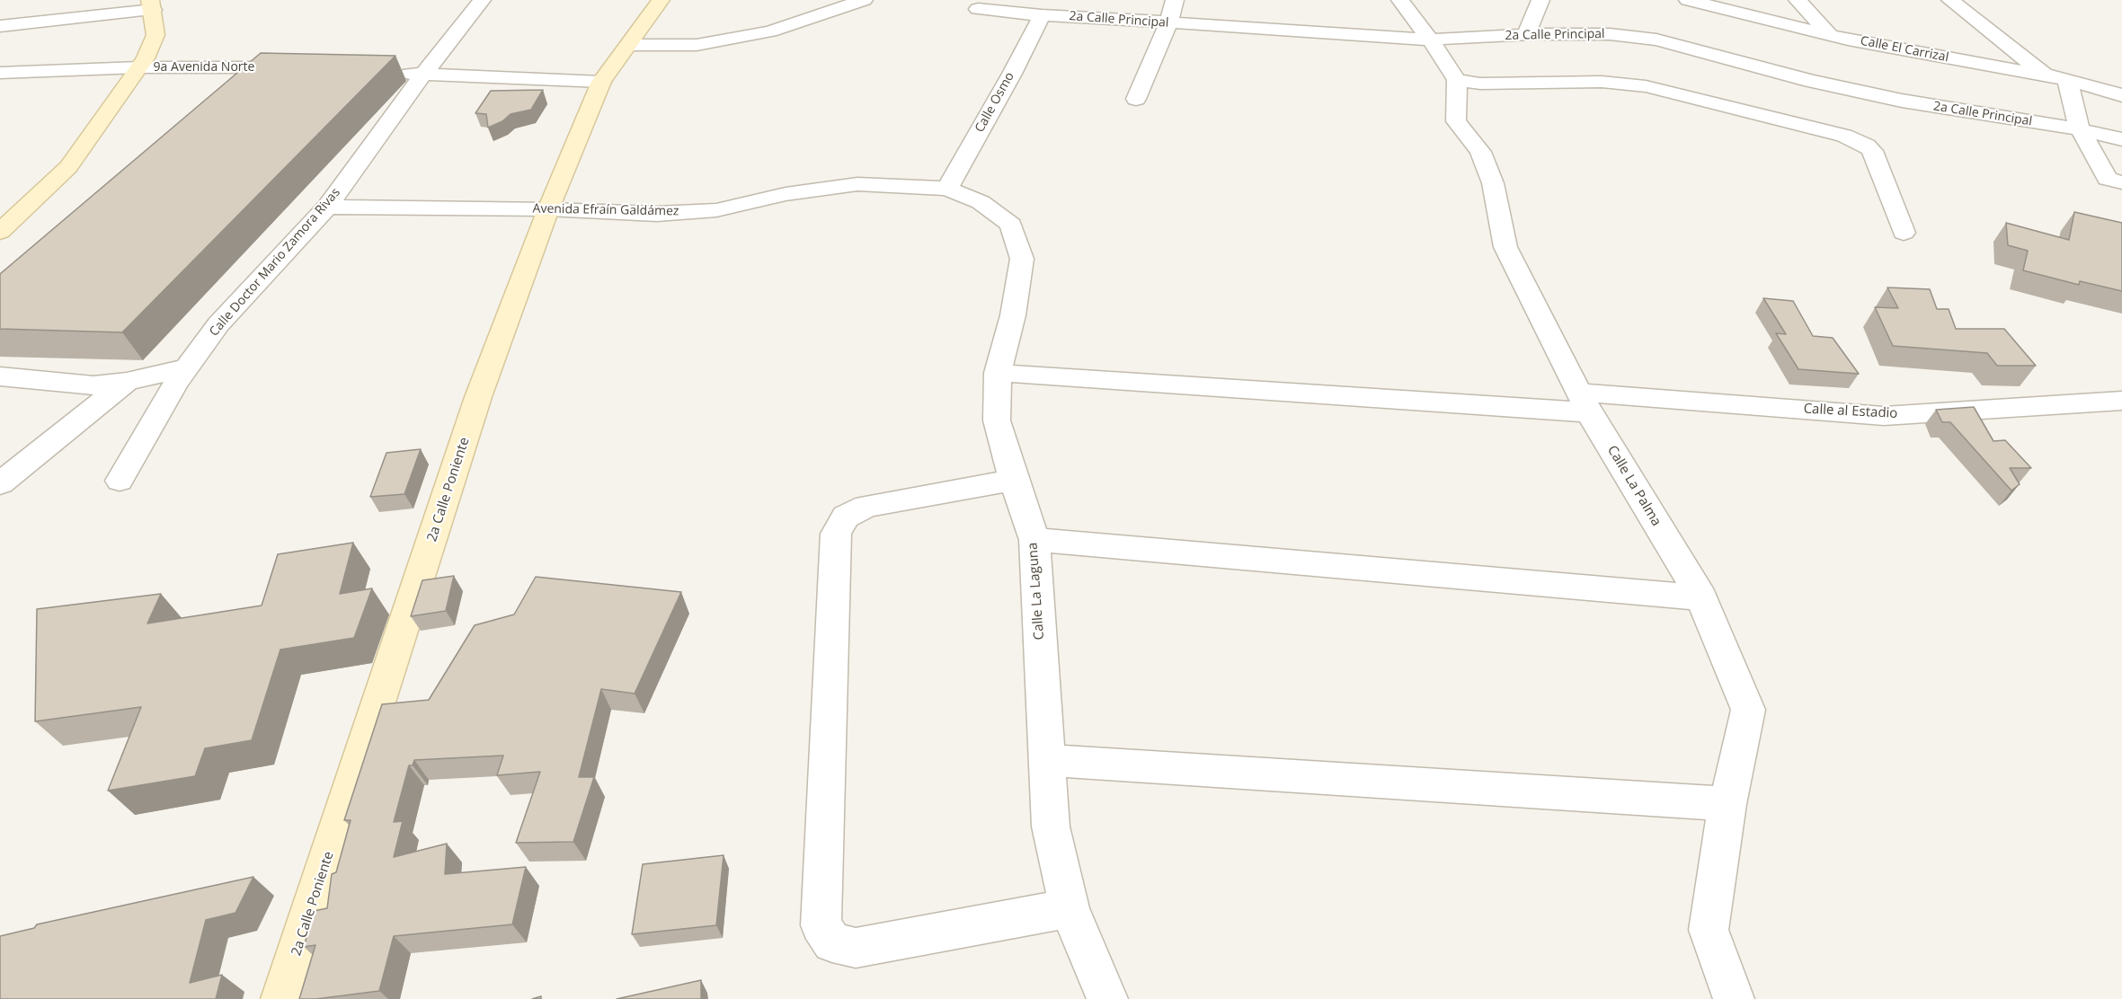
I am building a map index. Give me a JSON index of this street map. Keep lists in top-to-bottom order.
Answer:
{
  "streets": {
    "street": [
      "2a Calle Principal",
      "Calle El Carrizal",
      "9a Avenida Norte",
      "Calle Osmo",
      "Avenida Efraín Galdámez",
      "Calle Doctor Mario Zamora Rivas",
      "Calle al Estadio",
      "Calle La Palma",
      "2a Calle Poniente",
      "Calle La Laguna"
    ]
  },
  "crossings": [
    ["2a Calle Principal", "Calle Osmo"],
    ["Calle Osmo", "Avenida Efraín Galdámez"],
    ["Calle Osmo", "Calle La Laguna"],
    ["Avenida Efraín Galdámez", "Calle Doctor Mario Zamora Rivas"],
    ["Avenida Efraín Galdámez", "2a Calle Poniente"],
    ["Avenida Efraín Galdámez", "Calle La Laguna"],
    ["Calle al Estadio", "Calle La Palma"],
    ["Calle al Estadio", "Calle La Laguna"]
  ]
}
